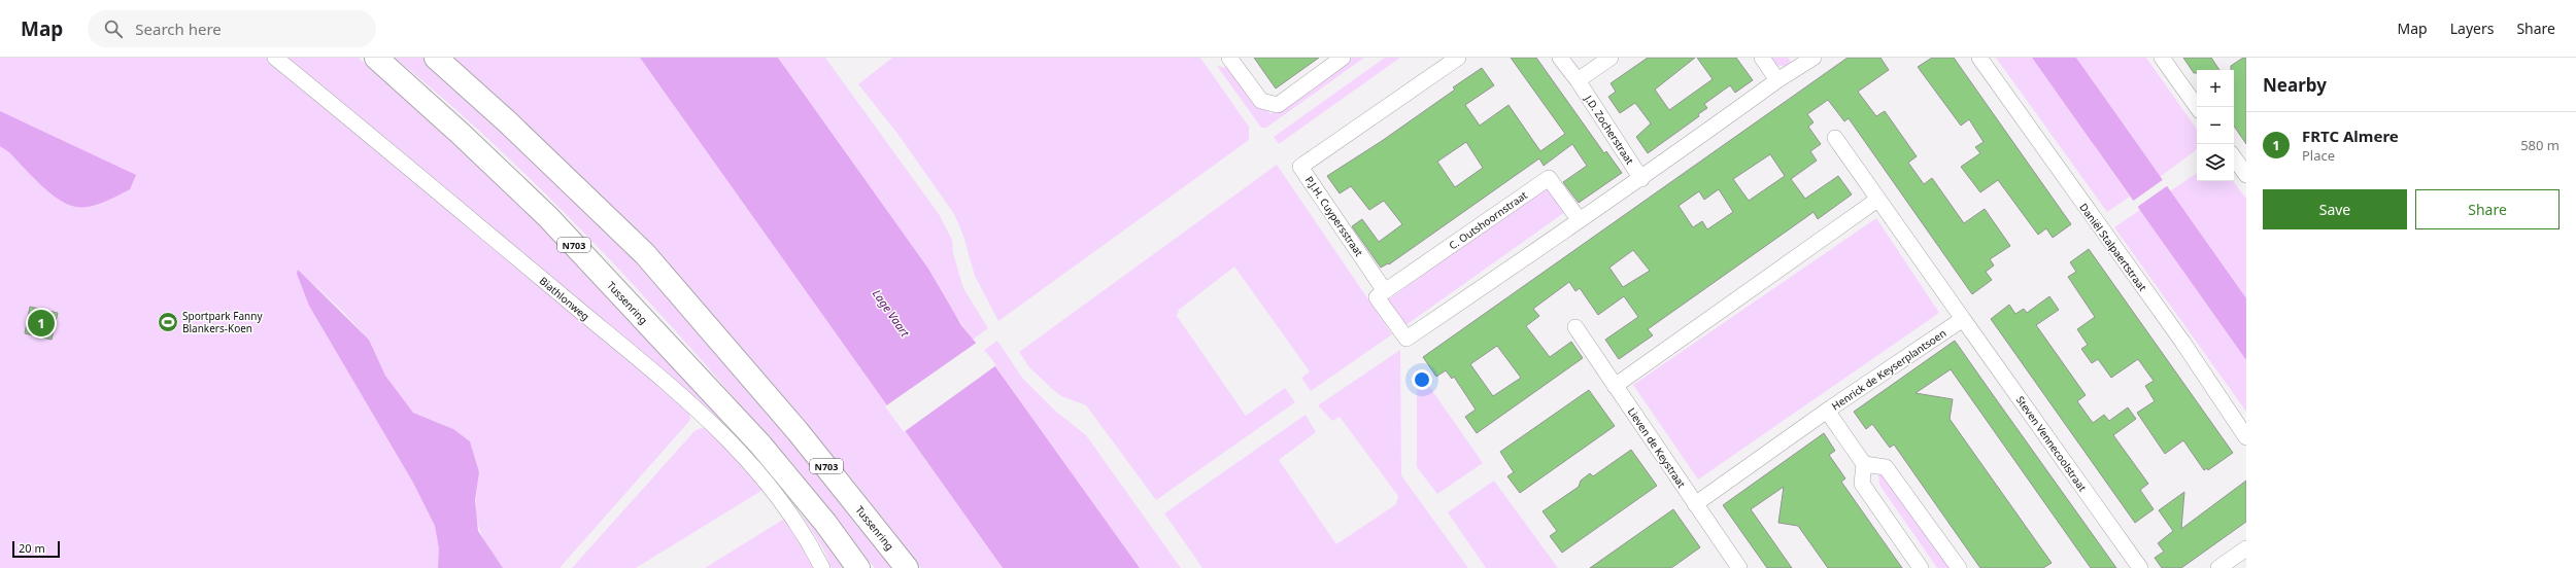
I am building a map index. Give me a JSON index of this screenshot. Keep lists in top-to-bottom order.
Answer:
{
  "streets": {
    "highway": ["N703", "Tussenring"],
    "street": [
      "J.D. Zocherstraat",
      "P.J.H. Cuypersstraat",
      "C. Outshoornstraat",
      "Daniël Stalpaertstraat",
      "Biathlonweg",
      "Henrick de Keyserplantsoen",
      "Steven Vennecoolstraat",
      "Lieven de Keystraat"
    ]
  },
  "crossings": [
    ["P.J.H. Cuypersstraat", "C. Outshoornstraat"],
    ["Henrick de Keyserplantsoen", "Steven Vennecoolstraat"],
    ["Henrick de Keyserplantsoen", "Lieven de Keystraat"]
  ],
  "water": ["Lage Vaart"],
  "places": {
    "sports": ["Sportpark Fanny Blankers-Koen"]
  },
  "scale_bar": "20 m",
  "page": {
    "header": "Map",
    "search": "Search here",
    "nav": ["Map", "Layers", "Share"],
    "heading": "Nearby",
    "map_buttons": ["+", "−"],
    "list": [
      {
        "mark": "1",
        "name": "FRTC Almere",
        "note": "Place",
        "value": "580 m"
      }
    ],
    "buttons": ["Save", "Share"],
    "pins": "1",
    "scale": "20 m"
  }
}
